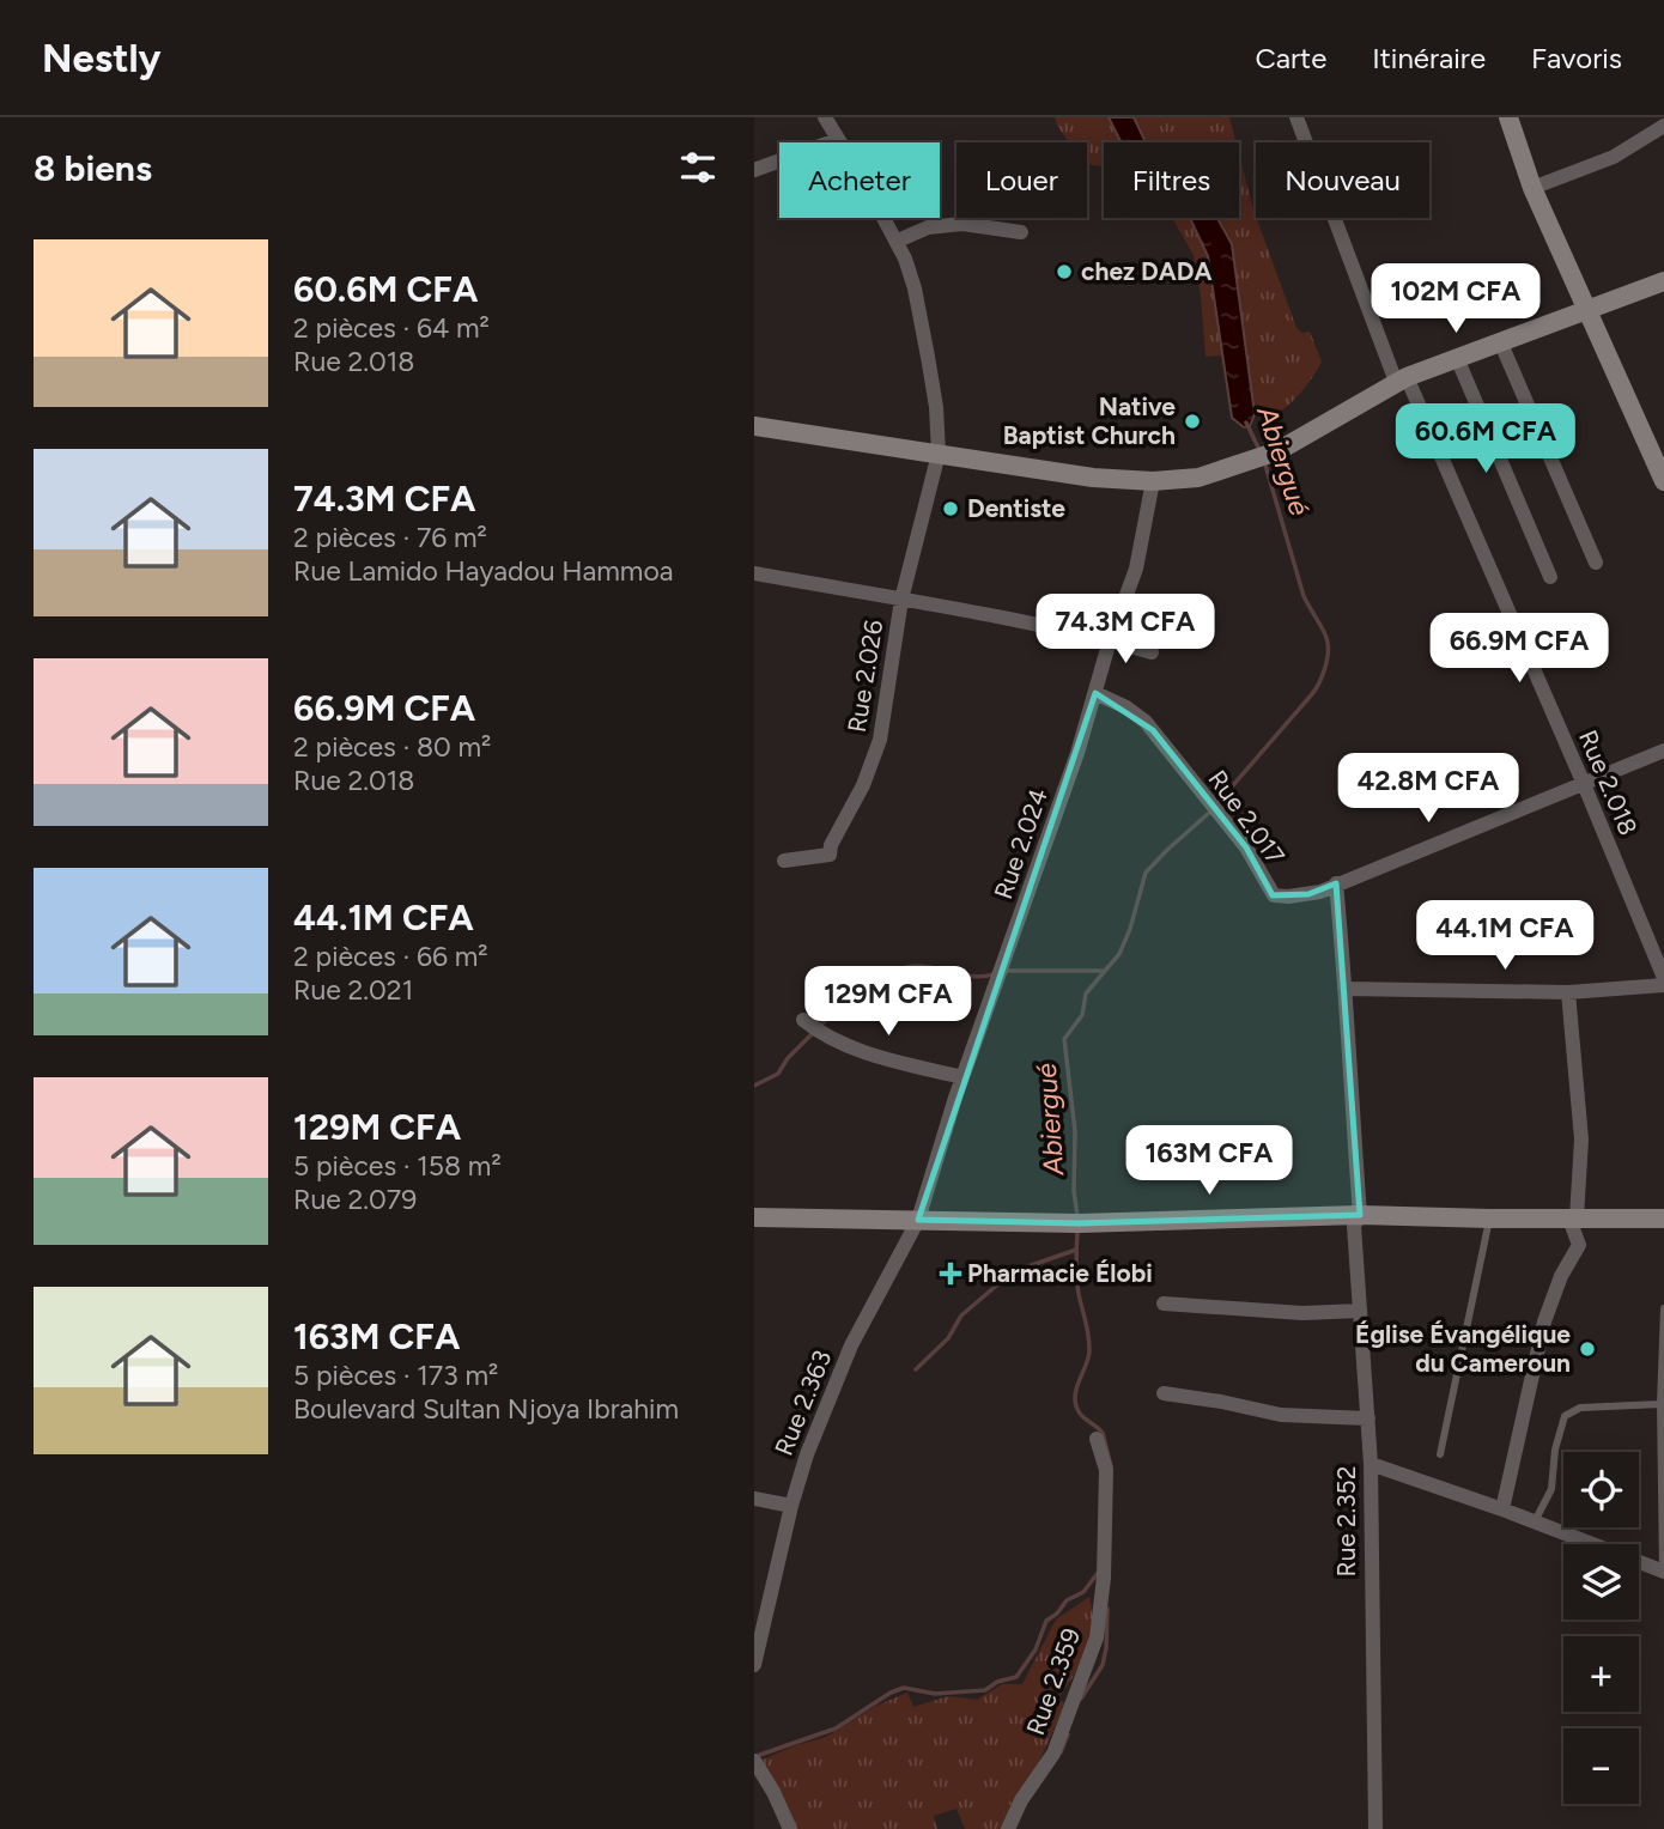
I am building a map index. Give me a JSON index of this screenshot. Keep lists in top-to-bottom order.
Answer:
{
  "streets": {
    "street": [
      "Rue 2.026",
      "Rue 2.018",
      "Rue 2.017",
      "Rue 2.024",
      "Rue 2.363",
      "Rue 2.352",
      "Rue 2.359"
    ]
  },
  "crossings": [
    ["Rue 2.018", "Rue 2.017"],
    ["Rue 2.017", "Rue 2.024"],
    ["Rue 2.017", "Rue 2.352"],
    ["Rue 2.024", "Rue 2.363"]
  ],
  "water": ["Abiergué"],
  "places": {
    "other": [
      "chez DADA",
      "Native Baptist Church",
      "Dentiste",
      "Église Évangélique du Cameroun"
    ],
    "health": ["Pharmacie Élobi"]
  },
  "page": {
    "header": "Nestly",
    "nav": ["Carte", "Itinéraire", "Favoris"],
    "heading": "8 biens",
    "chip": [
      "Acheter",
      "Louer",
      "Filtres",
      "Nouveau"
    ],
    "list": [
      {
        "name": "60.6M CFA",
        "note": "2 pièces · 64 m² · Rue 2.018"
      },
      {
        "name": "74.3M CFA",
        "note": "2 pièces · 76 m² · Rue Lamido Hayadou Hammoa"
      },
      {
        "name": "66.9M CFA",
        "note": "2 pièces · 80 m² · Rue 2.018"
      },
      {
        "name": "44.1M CFA",
        "note": "2 pièces · 66 m² · Rue 2.021"
      },
      {
        "name": "129M CFA",
        "note": "5 pièces · 158 m² · Rue 2.079"
      },
      {
        "name": "163M CFA",
        "note": "5 pièces · 173 m² · Boulevard Sultan Njoya Ibrahim"
      }
    ],
    "price": [
      "102M CFA",
      "60.6M CFA",
      "74.3M CFA",
      "66.9M CFA",
      "42.8M CFA",
      "44.1M CFA",
      "129M CFA",
      "163M CFA"
    ],
    "map_buttons": ["+", "−"]
  }
}
